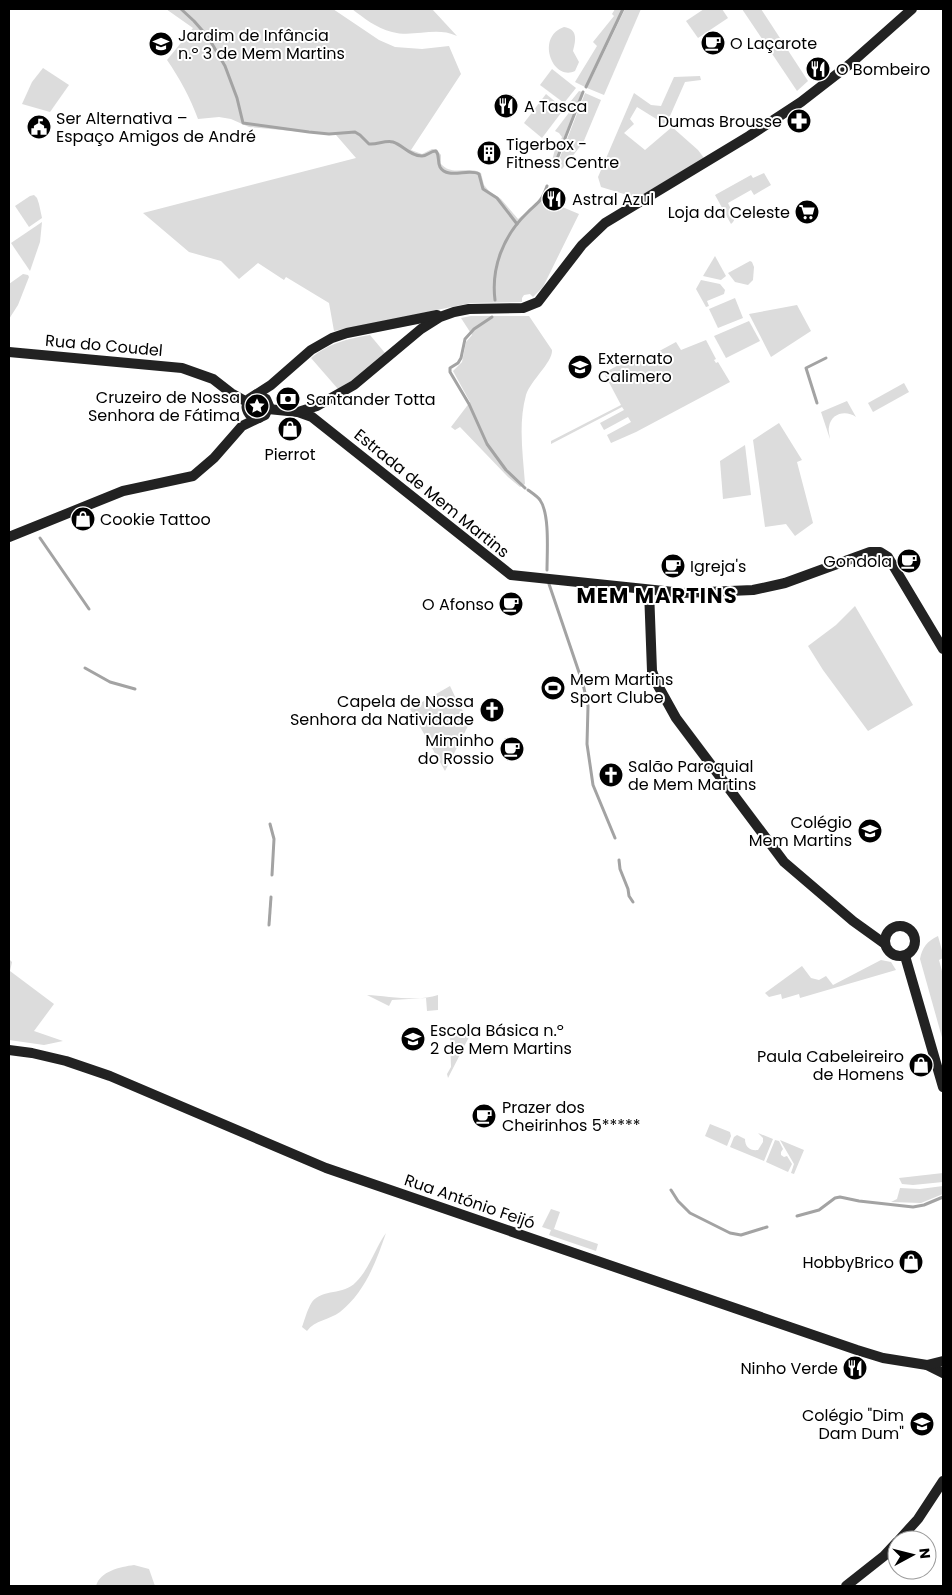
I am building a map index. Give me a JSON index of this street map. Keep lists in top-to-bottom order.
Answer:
{
  "streets": {
    "street": ["Rua do Coudel", "Estrada de Mem Martins", "Rua António Feijó"]
  },
  "crossings": [
    ["Rua do Coudel", "Estrada de Mem Martins"]
  ],
  "districts": ["MEM MARTINS"],
  "places": {
    "cafe": [
      "O Laçarote",
      "Gondola",
      "Igreja's",
      "O Afonso",
      "Miminho do Rossio",
      "Prazer dos Cheirinhos 5*****"
    ],
    "school or university": [
      "Jardim de Infância n.º 3 de Mem Martins",
      "Externato Calimero",
      "Colégio Mem Martins",
      "Escola Básica n.º 2 de Mem Martins",
      "Colégio \"Dim Dam Dum\""
    ],
    "restaurant": [
      "O Bombeiro",
      "A Tasca",
      "Astral Azul",
      "Ninho Verde"
    ],
    "pharmacy": ["Dumas Brousse"],
    "public building": ["Ser Alternativa – Espaço Amigos de André"],
    "building": ["Tigerbox - Fitness Centre"],
    "supermarket": ["Loja da Celeste"],
    "bank": ["Santander Totta"],
    "place": ["Cruzeiro de Nossa Senhora de Fátima"],
    "shop": [
      "Pierrot",
      "Cookie Tattoo",
      "Paula Cabeleireiro de Homens",
      "HobbyBrico"
    ],
    "sports": ["Mem Martins Sport Clube"],
    "church": ["Capela de Nossa Senhora da Natividade", "Salão Paroquial de Mem Martins"]
  },
  "north": "right"
}
